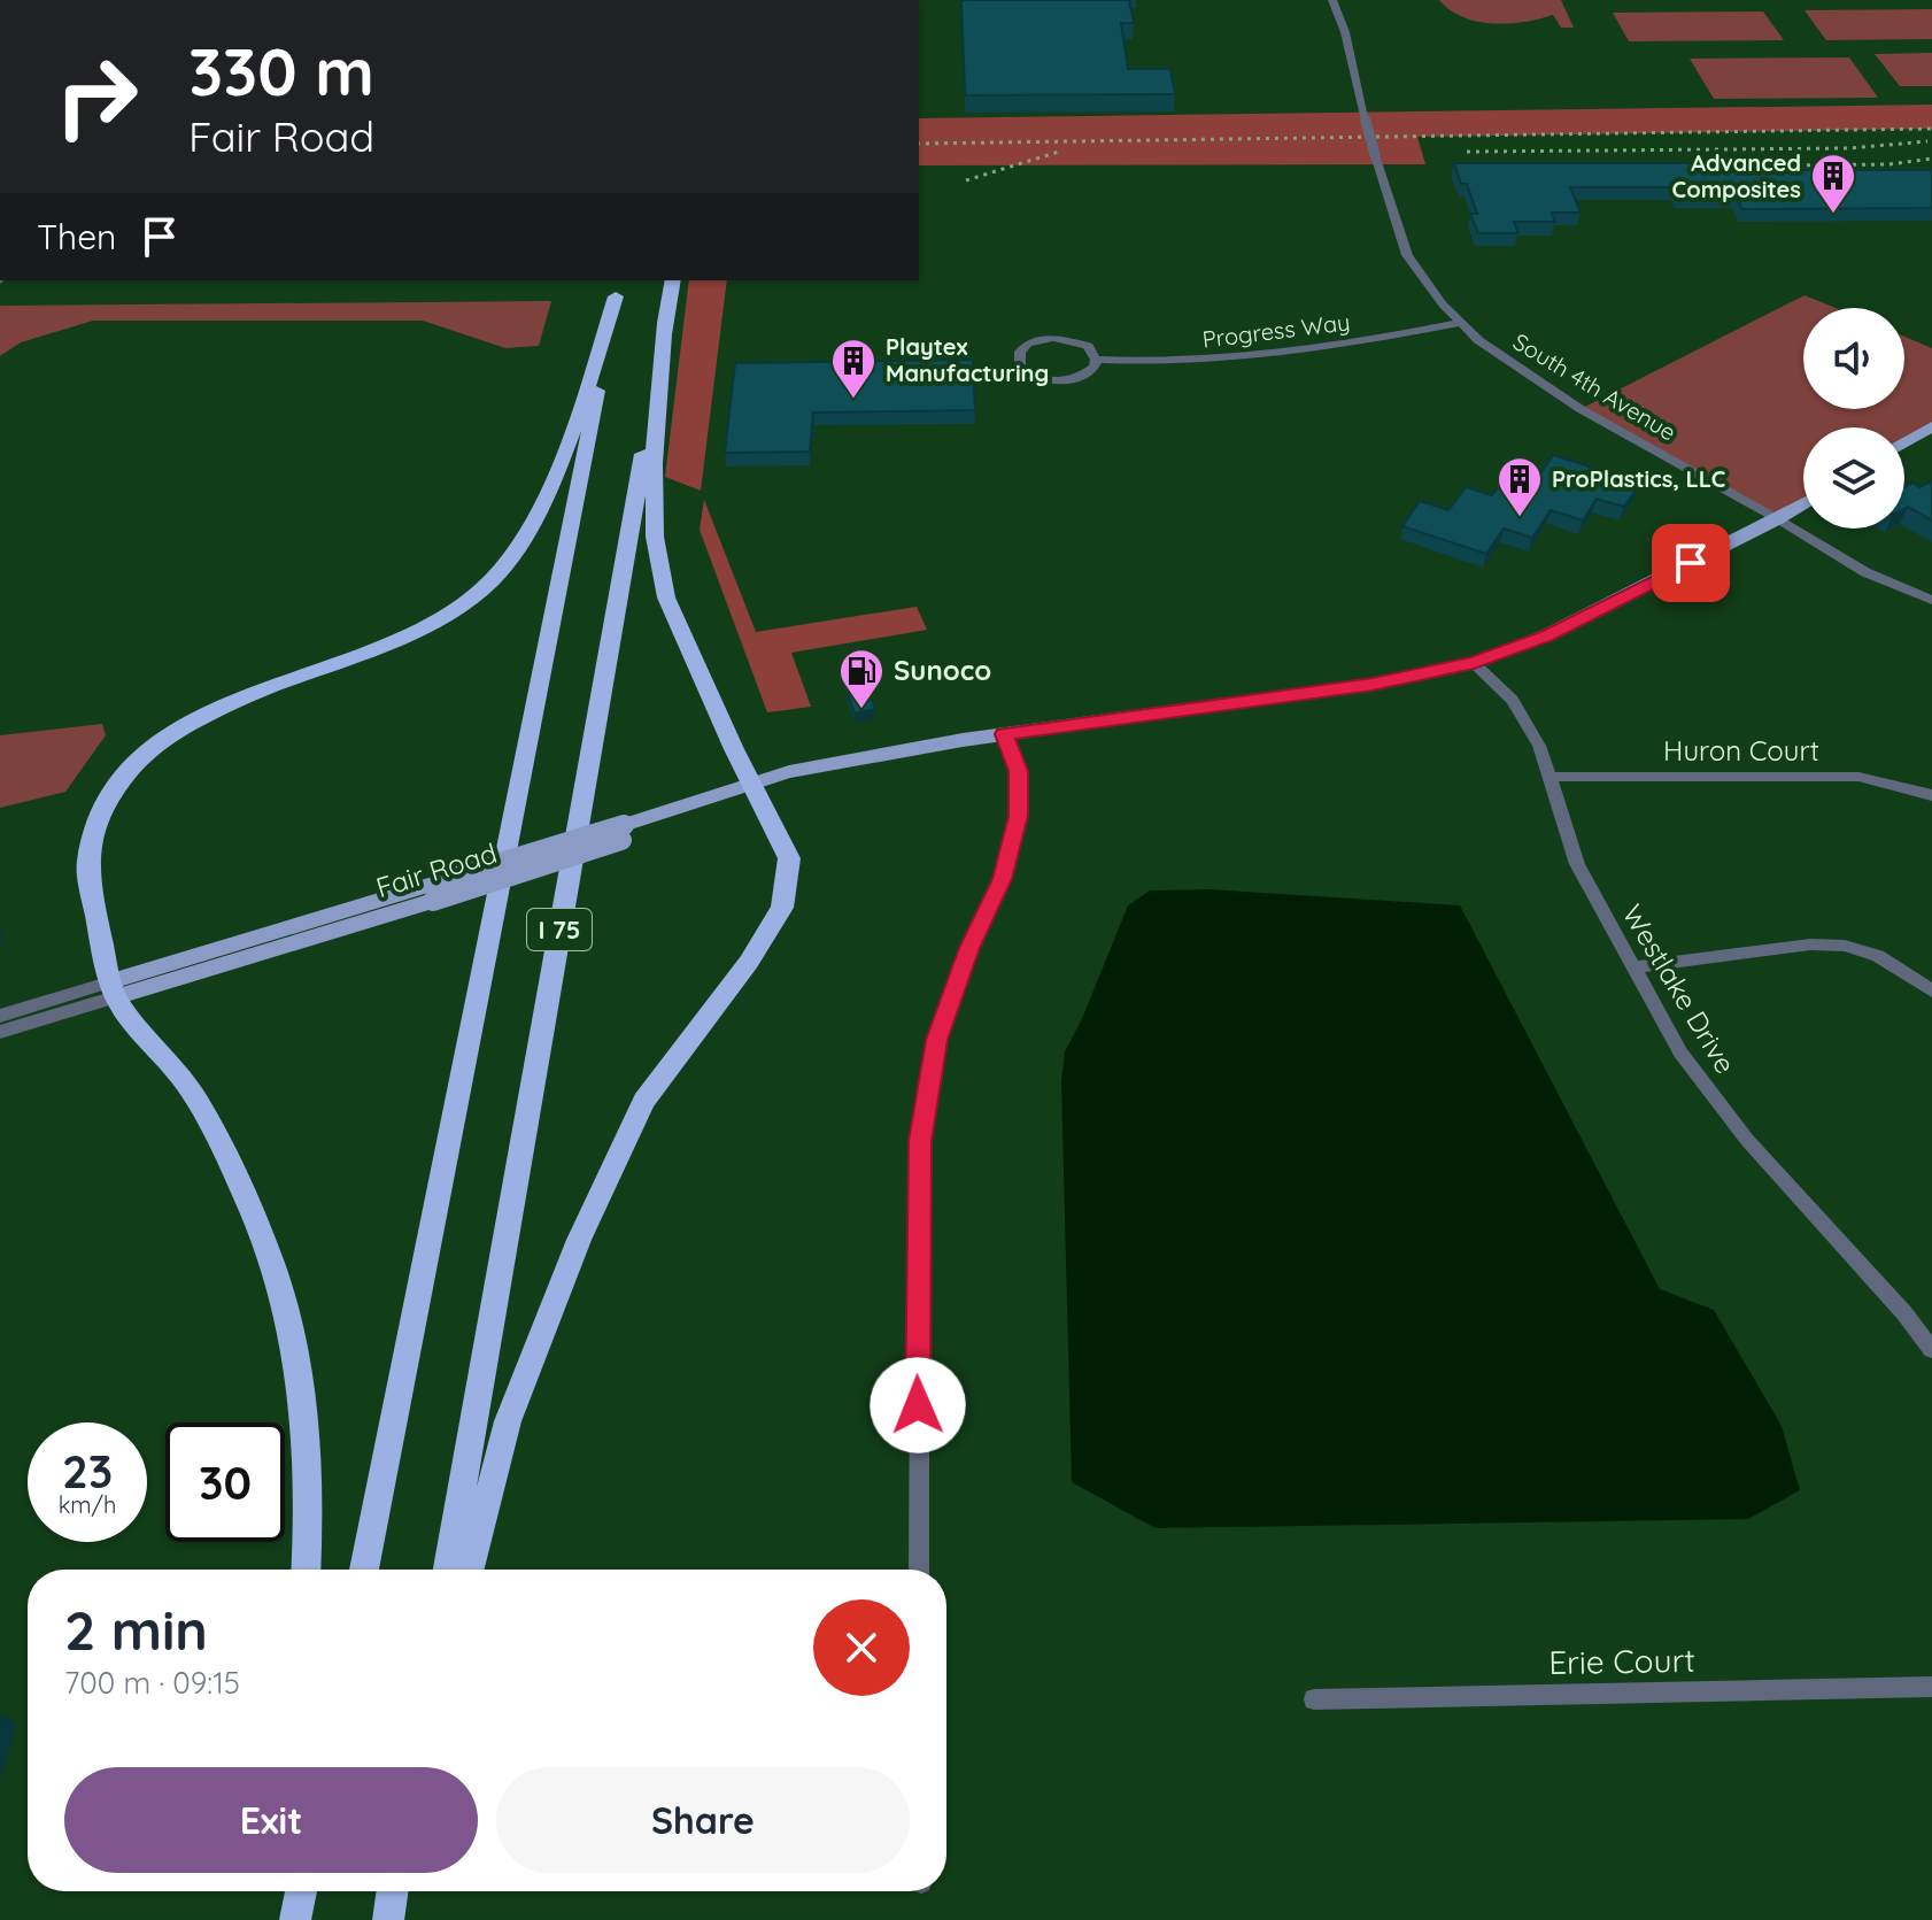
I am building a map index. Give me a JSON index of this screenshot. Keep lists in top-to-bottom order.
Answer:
{
  "streets": {
    "highway": ["I 75"],
    "main road": ["Fair Road"],
    "street": [
      "Progress Way",
      "South 4th Avenue",
      "Huron Court",
      "Westlake Drive",
      "Erie Court"
    ]
  },
  "crossings": [
    ["Progress Way", "South 4th Avenue"],
    ["South 4th Avenue", "Fair Road"],
    ["Huron Court", "Westlake Drive"],
    ["Fair Road", "Westlake Drive"]
  ],
  "places": {
    "building": ["Advanced Composites", "Playtex Manufacturing", "ProPlastics, LLC"],
    "fuel station": ["Sunoco"]
  },
  "page": {
    "turn": ["330 m", "Fair Road"],
    "then": "Then",
    "speed": "23 km/h",
    "limit": "30",
    "heading": ["2 min", "700 m · 09:15"],
    "buttons": ["Exit", "Share"]
  }
}
